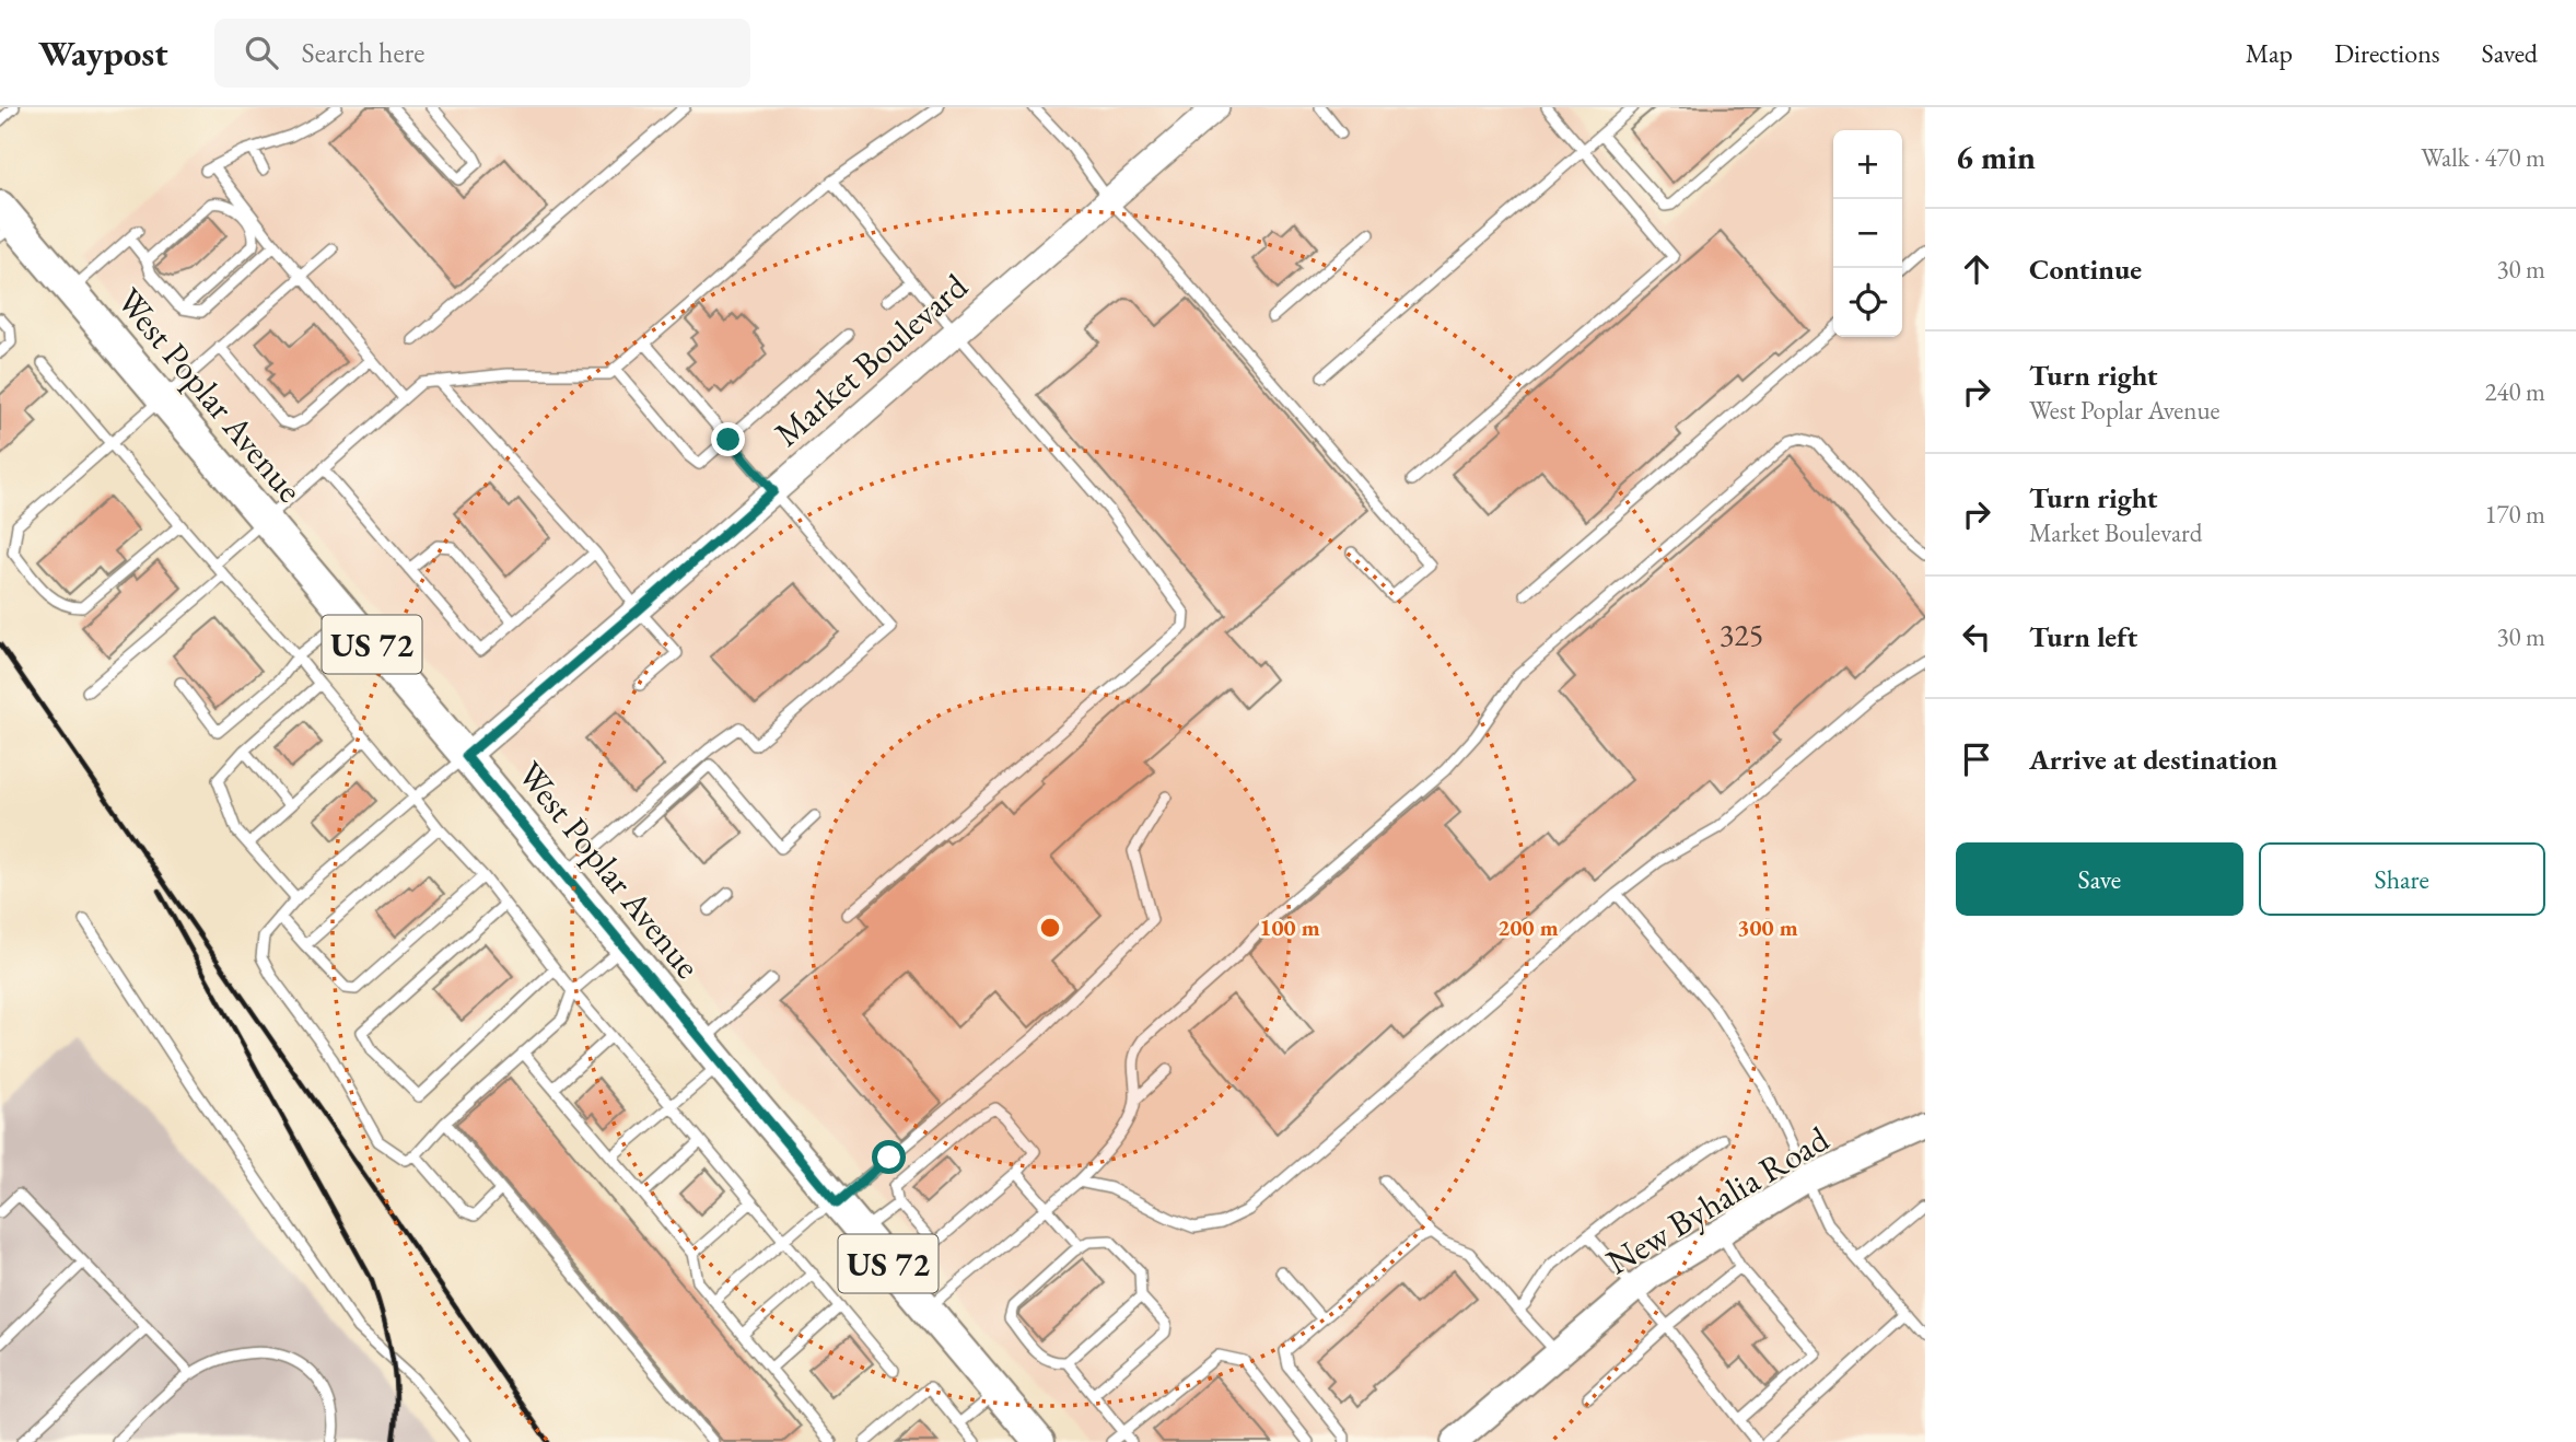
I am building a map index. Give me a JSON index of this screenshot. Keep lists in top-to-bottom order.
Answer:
{
  "streets": {
    "main road": ["West Poplar Avenue", "US 72", "New Byhalia Road"],
    "street": ["Market Boulevard"]
  },
  "crossings": [
    ["Market Boulevard", "West Poplar Avenue"]
  ],
  "house_numbers": ["325"],
  "page": {
    "header": "Waypost",
    "search": "Search here",
    "nav": ["Map", "Directions", "Saved"],
    "heading": ["6 min", "Walk · 470 m"],
    "map_buttons": ["+", "−"],
    "list": [
      ["Continue", "30 m"],
      ["Turn right", "West Poplar Avenue", "240 m"],
      ["Turn right", "Market Boulevard", "170 m"],
      ["Turn left", "30 m"],
      "Arrive at destination"
    ],
    "buttons": ["Save", "Share"]
  },
  "rings": ["100 m", "200 m", "300 m"]
}
